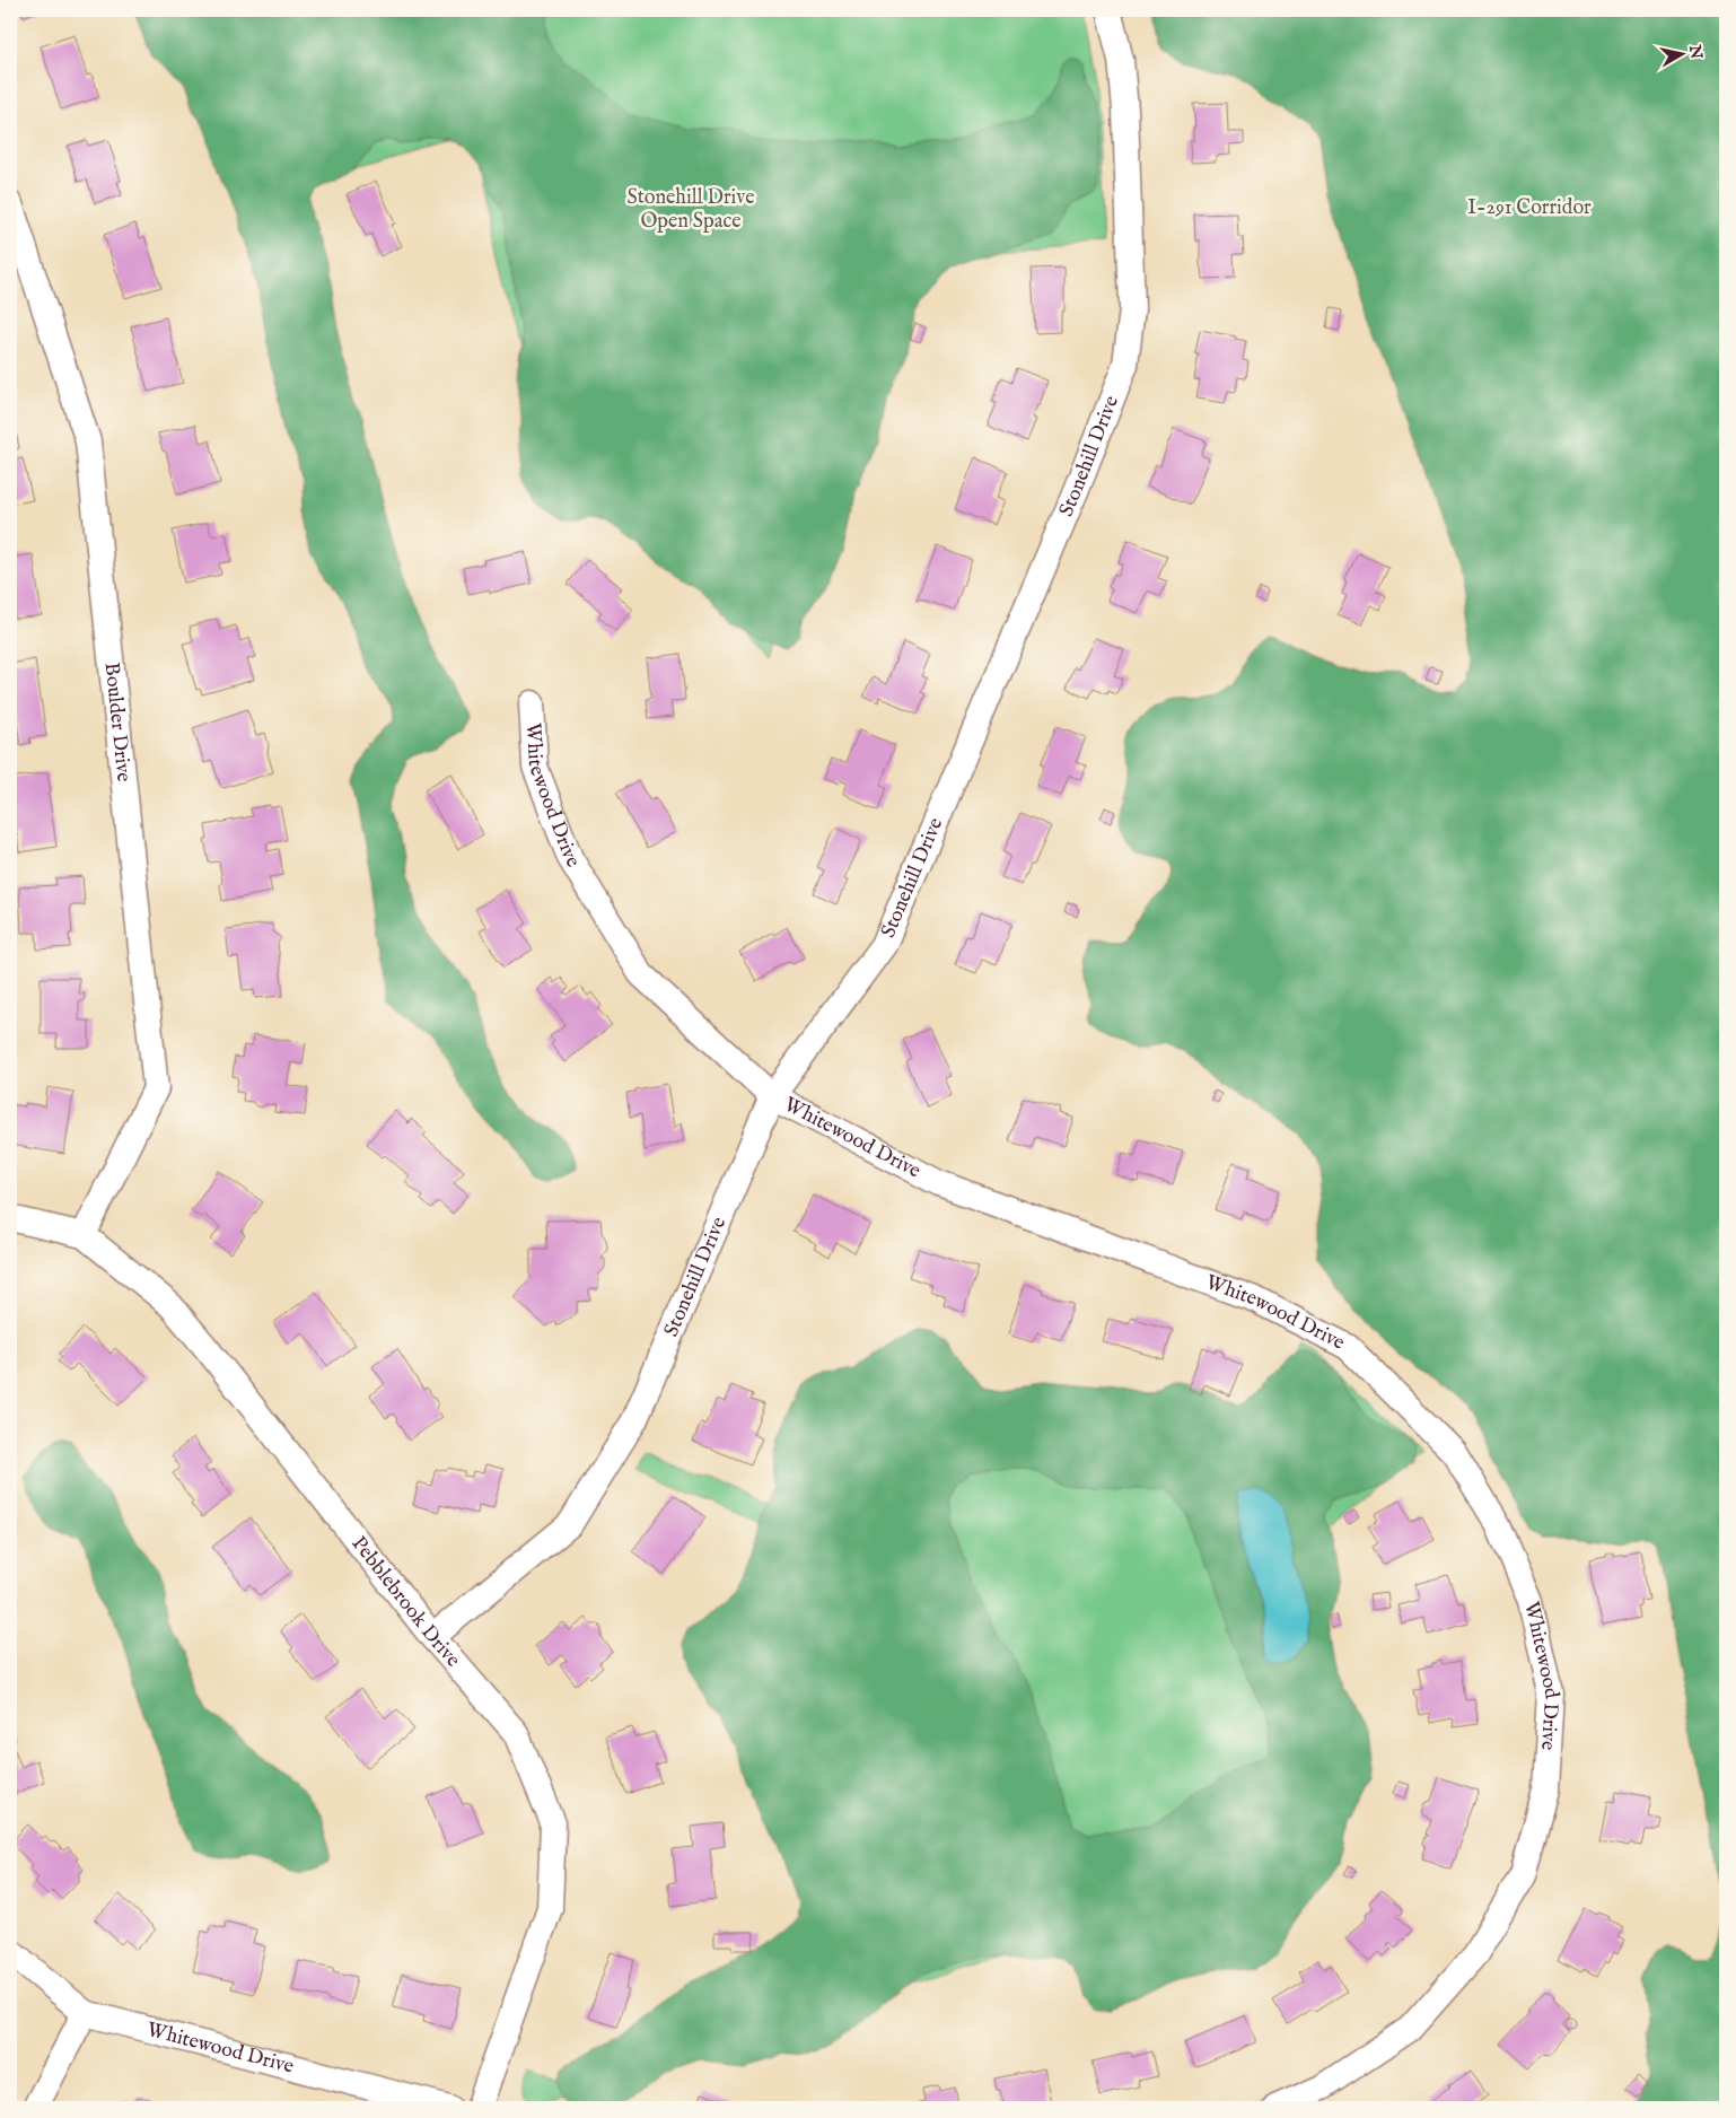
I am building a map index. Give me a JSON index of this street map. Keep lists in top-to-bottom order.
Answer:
{
  "streets": {
    "street": [
      "Stonehill Drive",
      "Boulder Drive",
      "Whitewood Drive",
      "Pebblebrook Drive"
    ]
  },
  "crossings": [
    ["Stonehill Drive", "Whitewood Drive"],
    ["Stonehill Drive", "Pebblebrook Drive"],
    ["Boulder Drive", "Pebblebrook Drive"]
  ],
  "parks": ["Stonehill Drive Open Space", "I-291 Corridor"],
  "north": "right"
}
